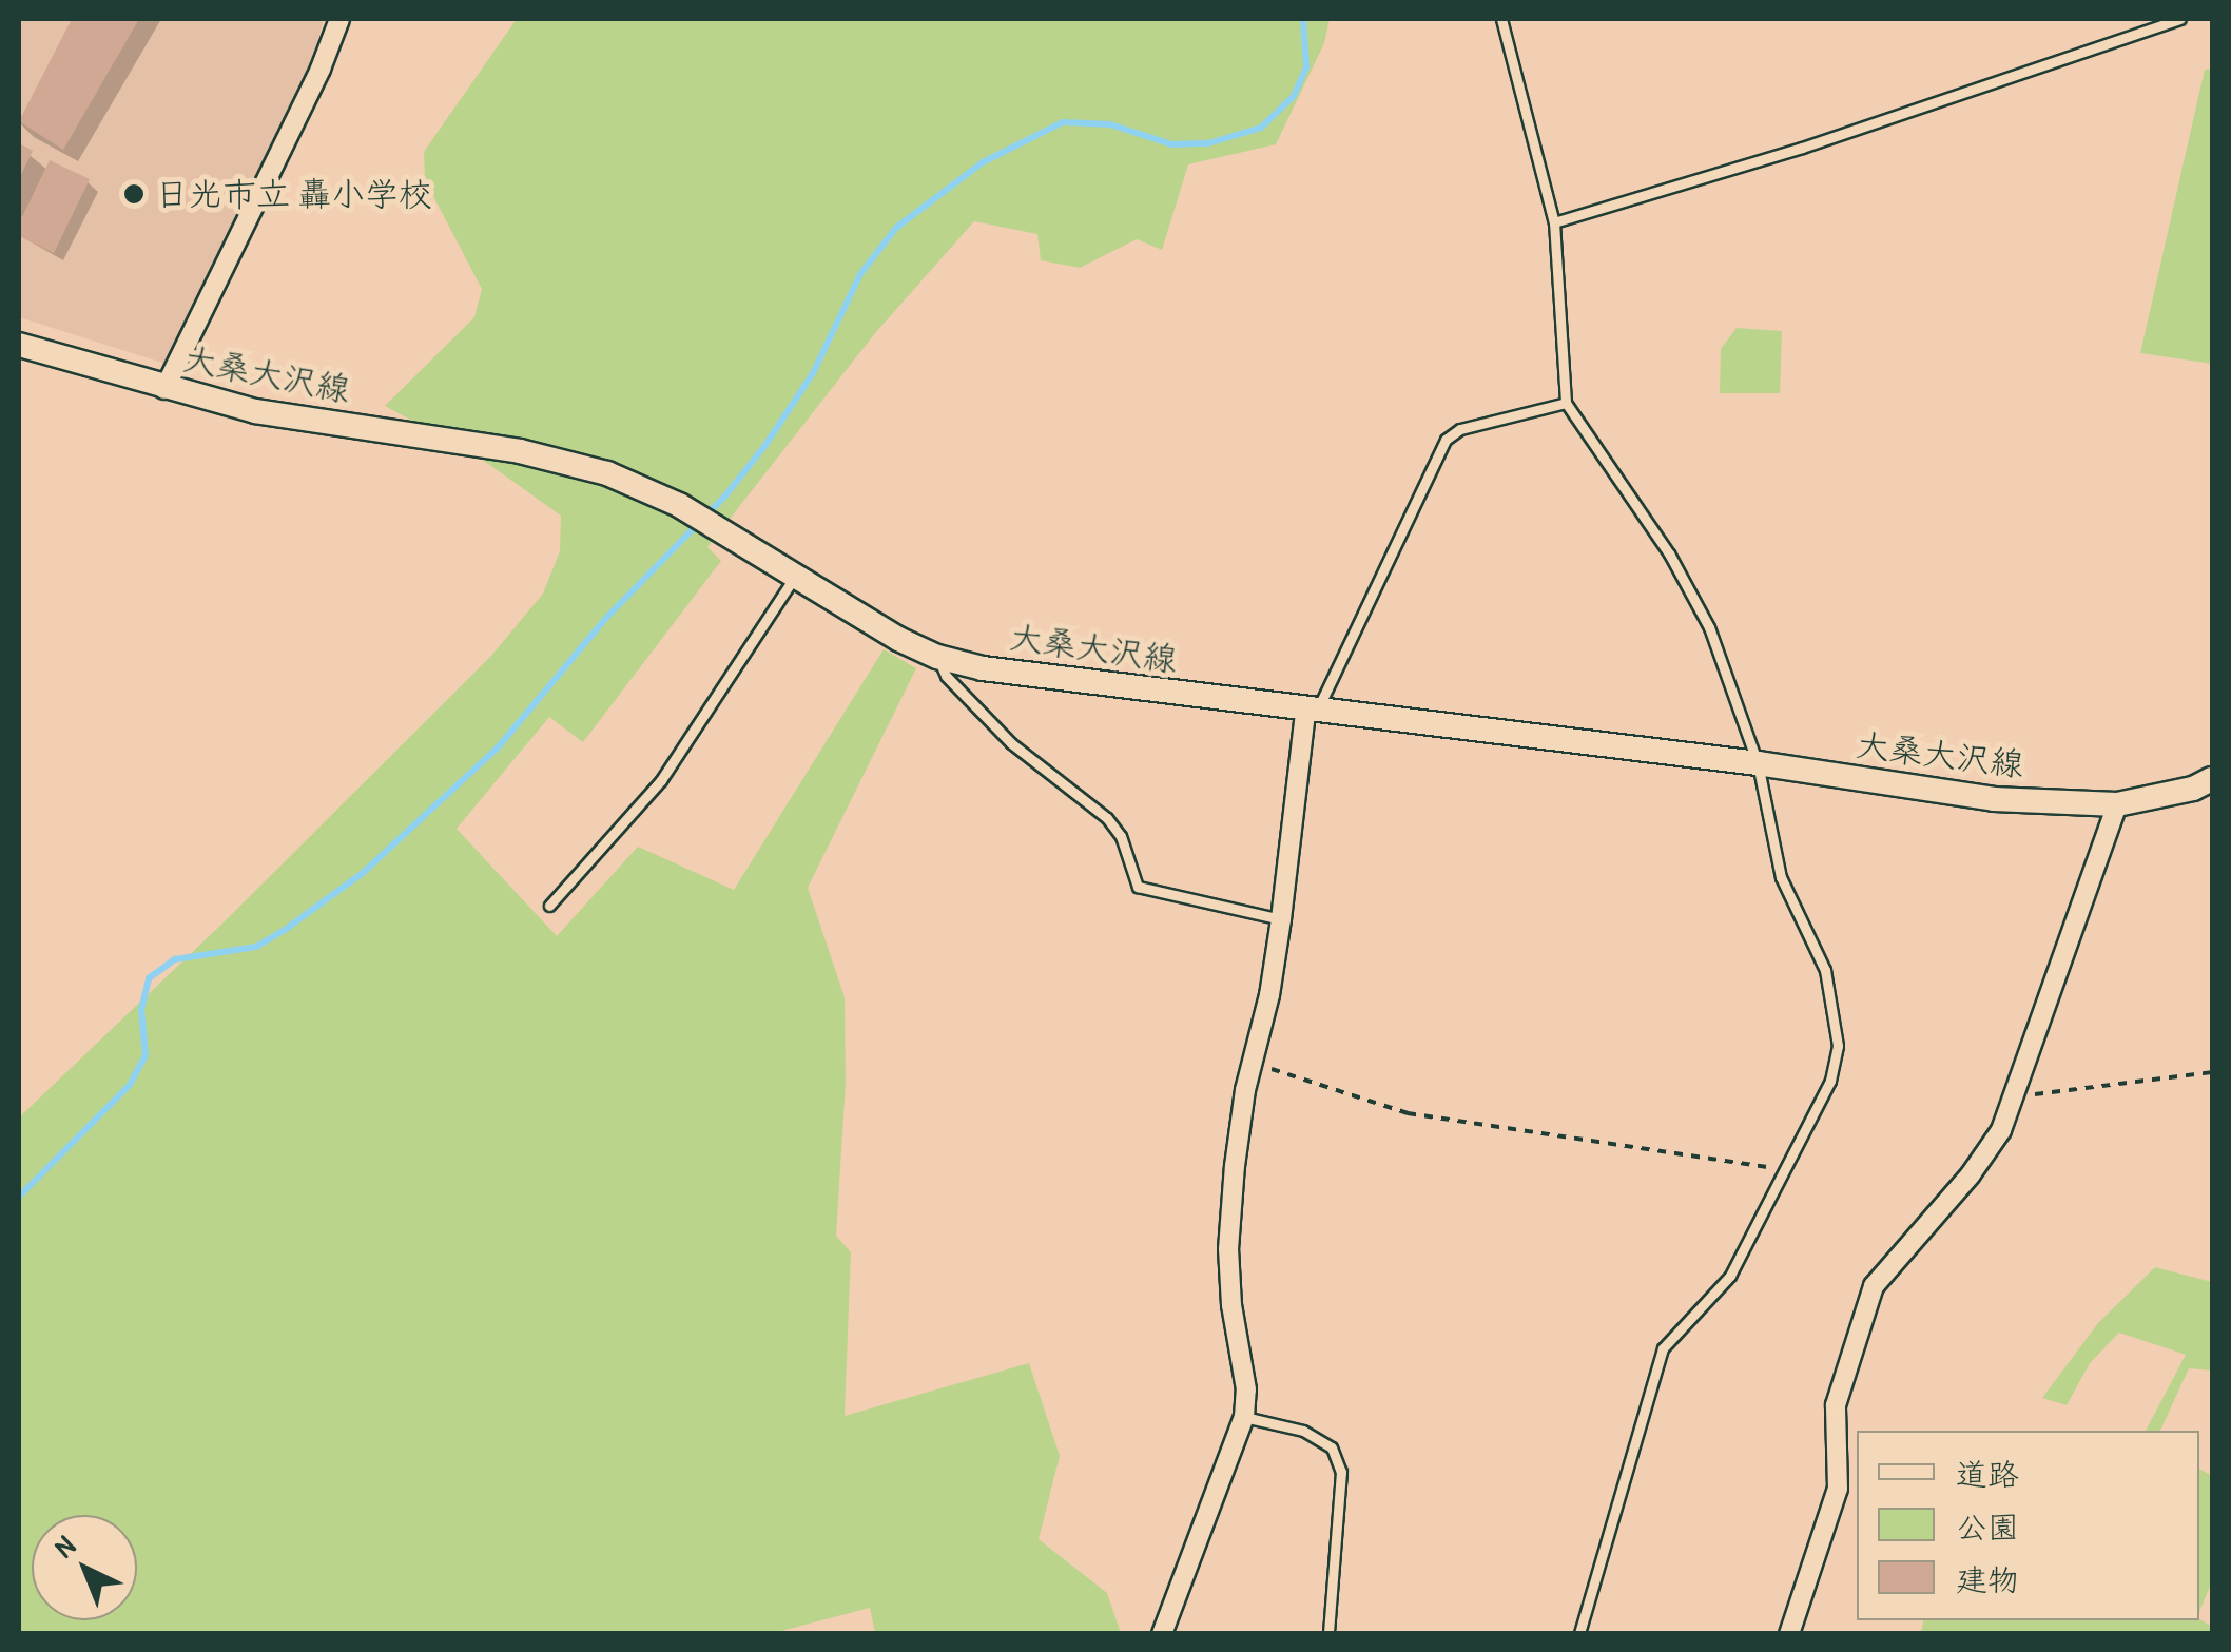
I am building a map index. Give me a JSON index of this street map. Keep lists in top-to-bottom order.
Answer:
{
  "streets": {
    "main road": ["大桑大沢線"]
  },
  "places": ["日光市立 轟小学校"],
  "legend": ["道路", "公園", "建物"],
  "north": "top left"
}
